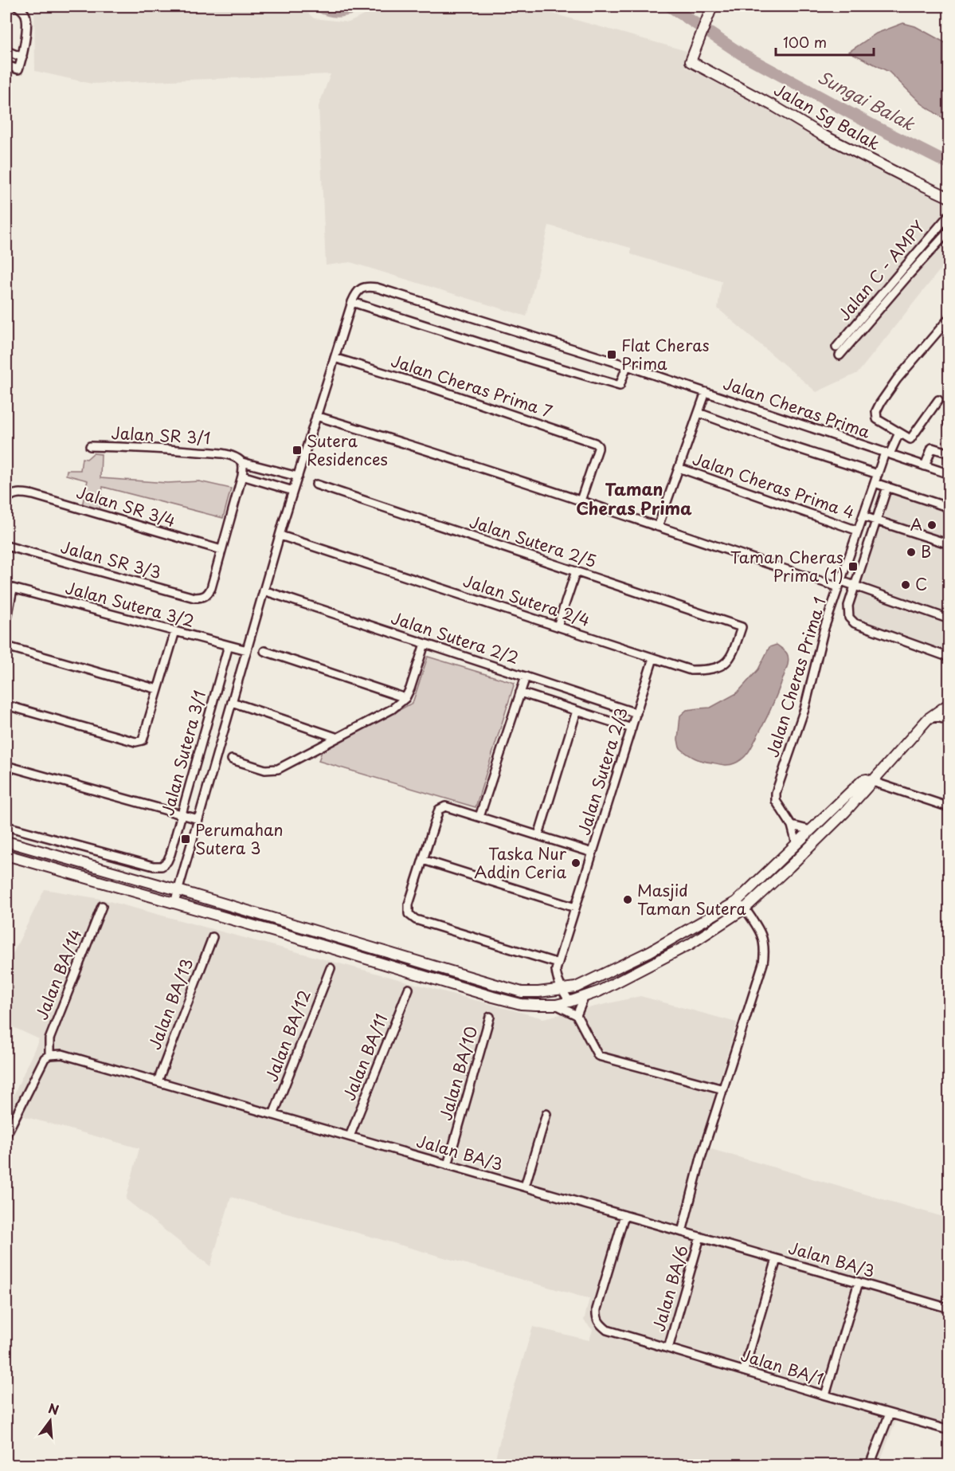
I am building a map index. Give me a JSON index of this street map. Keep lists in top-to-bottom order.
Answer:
{
  "streets": {
    "street": [
      "Jalan Sg Balak",
      "Jalan C - AMPY",
      "Jalan Cheras Prima 7",
      "Jalan Cheras Prima",
      "Jalan SR 3/1",
      "Jalan Cheras Prima 4",
      "Jalan SR 3/4",
      "Jalan Sutera 2/5",
      "Jalan SR 3/3",
      "Jalan Sutera 2/4",
      "Jalan Sutera 3/2",
      "Jalan Sutera 2/2",
      "Jalan Cheras Prima 1",
      "Jalan Sutera 3/1",
      "Jalan Sutera 2/3",
      "Jalan BA/14",
      "Jalan BA/13",
      "Jalan BA/12",
      "Jalan BA/11",
      "Jalan BA/10",
      "Jalan BA/3",
      "Jalan BA/6",
      "Jalan BA/1"
    ]
  },
  "crossings": [
    ["Jalan Cheras Prima", "Jalan Cheras Prima 1"],
    ["Jalan Cheras Prima 4", "Jalan Cheras Prima 1"],
    ["Jalan SR 3/4", "Jalan SR 3/3"],
    ["Jalan Sutera 2/5", "Jalan Sutera 2/4"],
    ["Jalan Sutera 2/4", "Jalan Sutera 2/3"],
    ["Jalan Sutera 3/2", "Jalan Sutera 3/1"],
    ["Jalan Sutera 2/2", "Jalan Sutera 2/3"],
    ["Jalan BA/14", "Jalan BA/3"],
    ["Jalan BA/13", "Jalan BA/3"],
    ["Jalan BA/12", "Jalan BA/3"],
    ["Jalan BA/11", "Jalan BA/3"],
    ["Jalan BA/10", "Jalan BA/3"],
    ["Jalan BA/3", "Jalan BA/6"],
    ["Jalan BA/3", "Jalan BA/1"],
    ["Jalan BA/6", "Jalan BA/1"]
  ],
  "districts": ["Taman Cheras Prima"],
  "water": ["Sungai Balak"],
  "places": {
    "transit": [
      "Flat Cheras Prima",
      "Sutera Residences",
      "Taman Cheras Prima (1)",
      "Perumahan Sutera 3"
    ],
    "other": [
      "A",
      "B",
      "C",
      "Taska Nur Addin Ceria",
      "Masjid Taman Sutera"
    ]
  },
  "scale_bar": "100 m",
  "north": "top"
}
